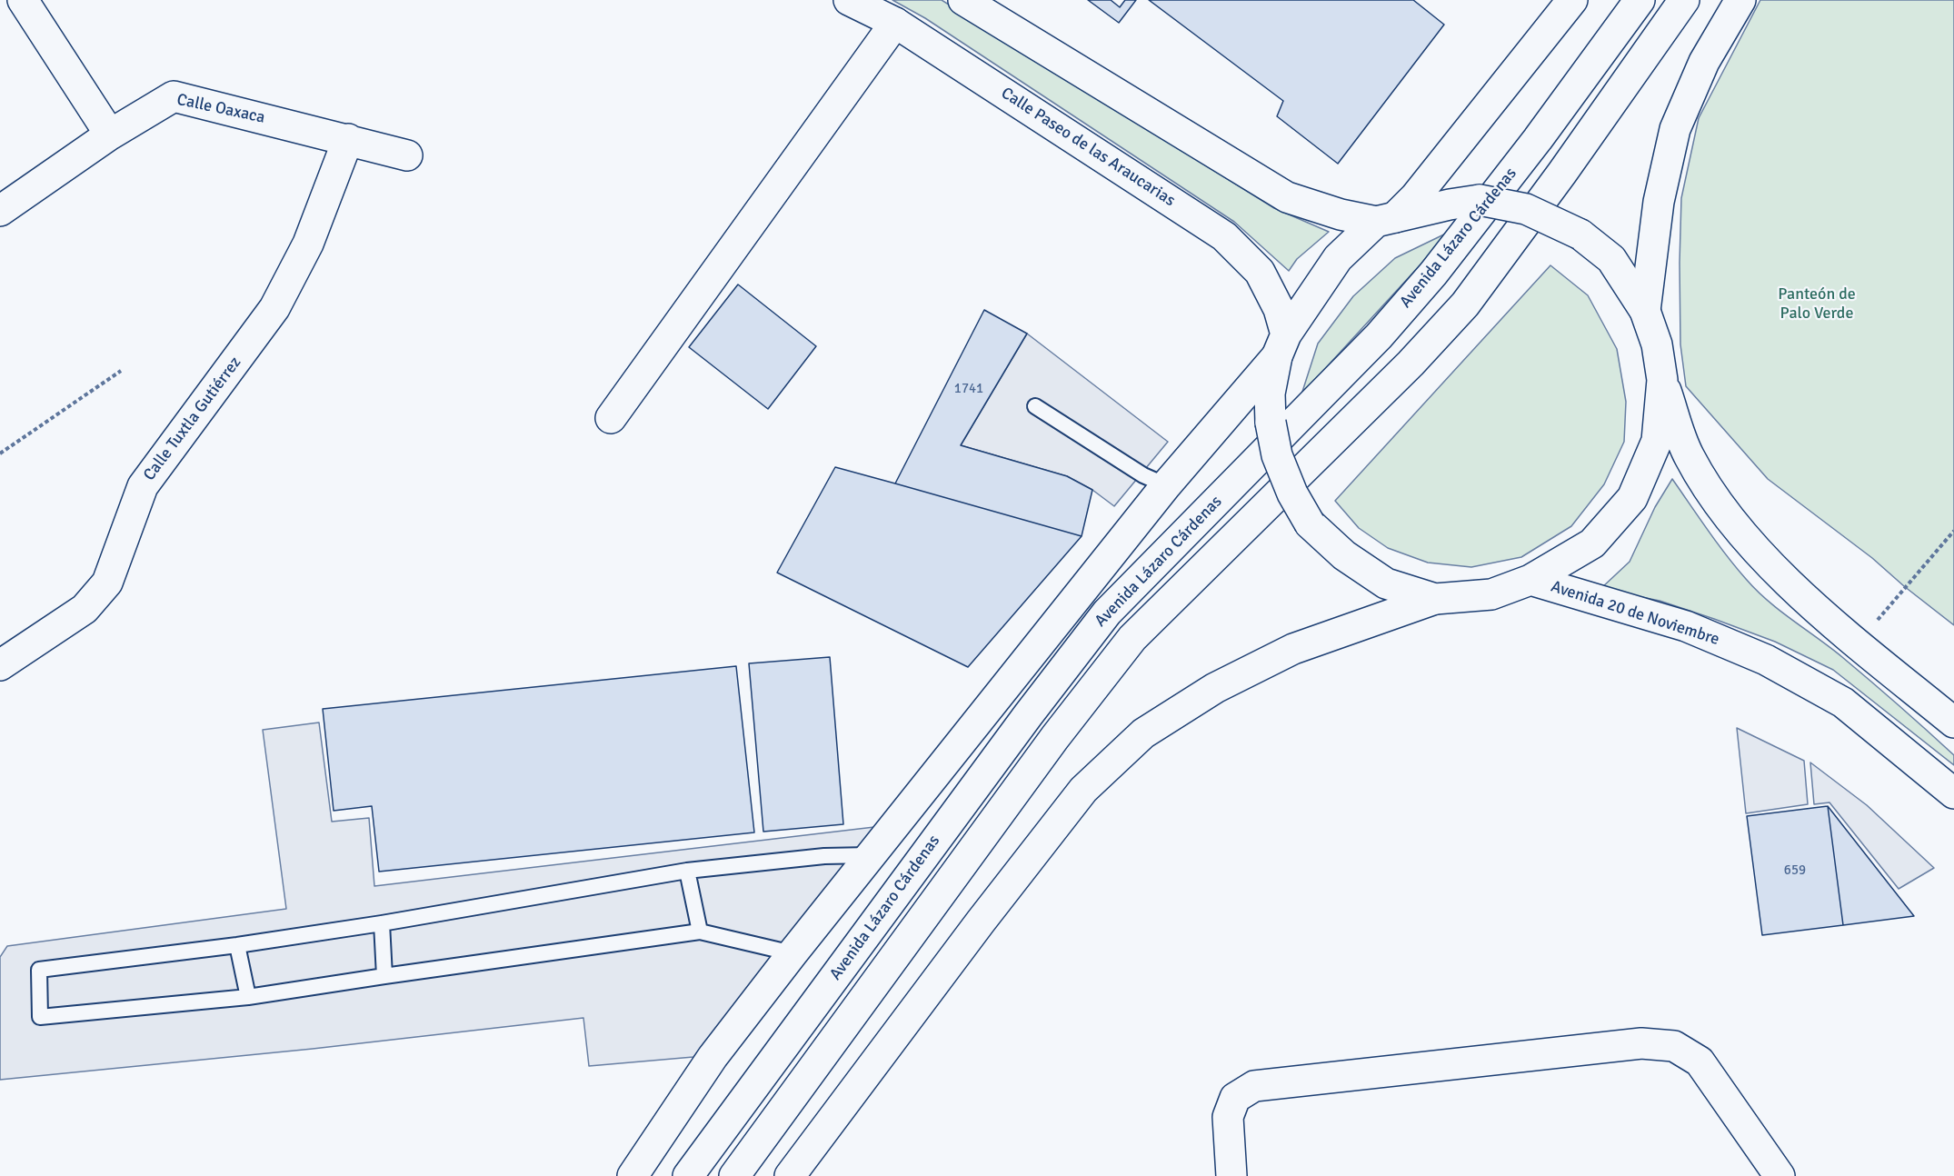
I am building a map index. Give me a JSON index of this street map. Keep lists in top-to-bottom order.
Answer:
{
  "streets": {
    "main road": [
      "Calle Oaxaca",
      "Calle Paseo de las Araucarias",
      "Avenida Lázaro Cárdenas",
      "Calle Tuxtla Gutiérrez",
      "Avenida 20 de Noviembre"
    ]
  },
  "crossings": [
    ["Calle Oaxaca", "Calle Tuxtla Gutiérrez"]
  ],
  "parks": ["Panteón de Palo Verde"],
  "house_numbers": ["1741", "659"]
}
